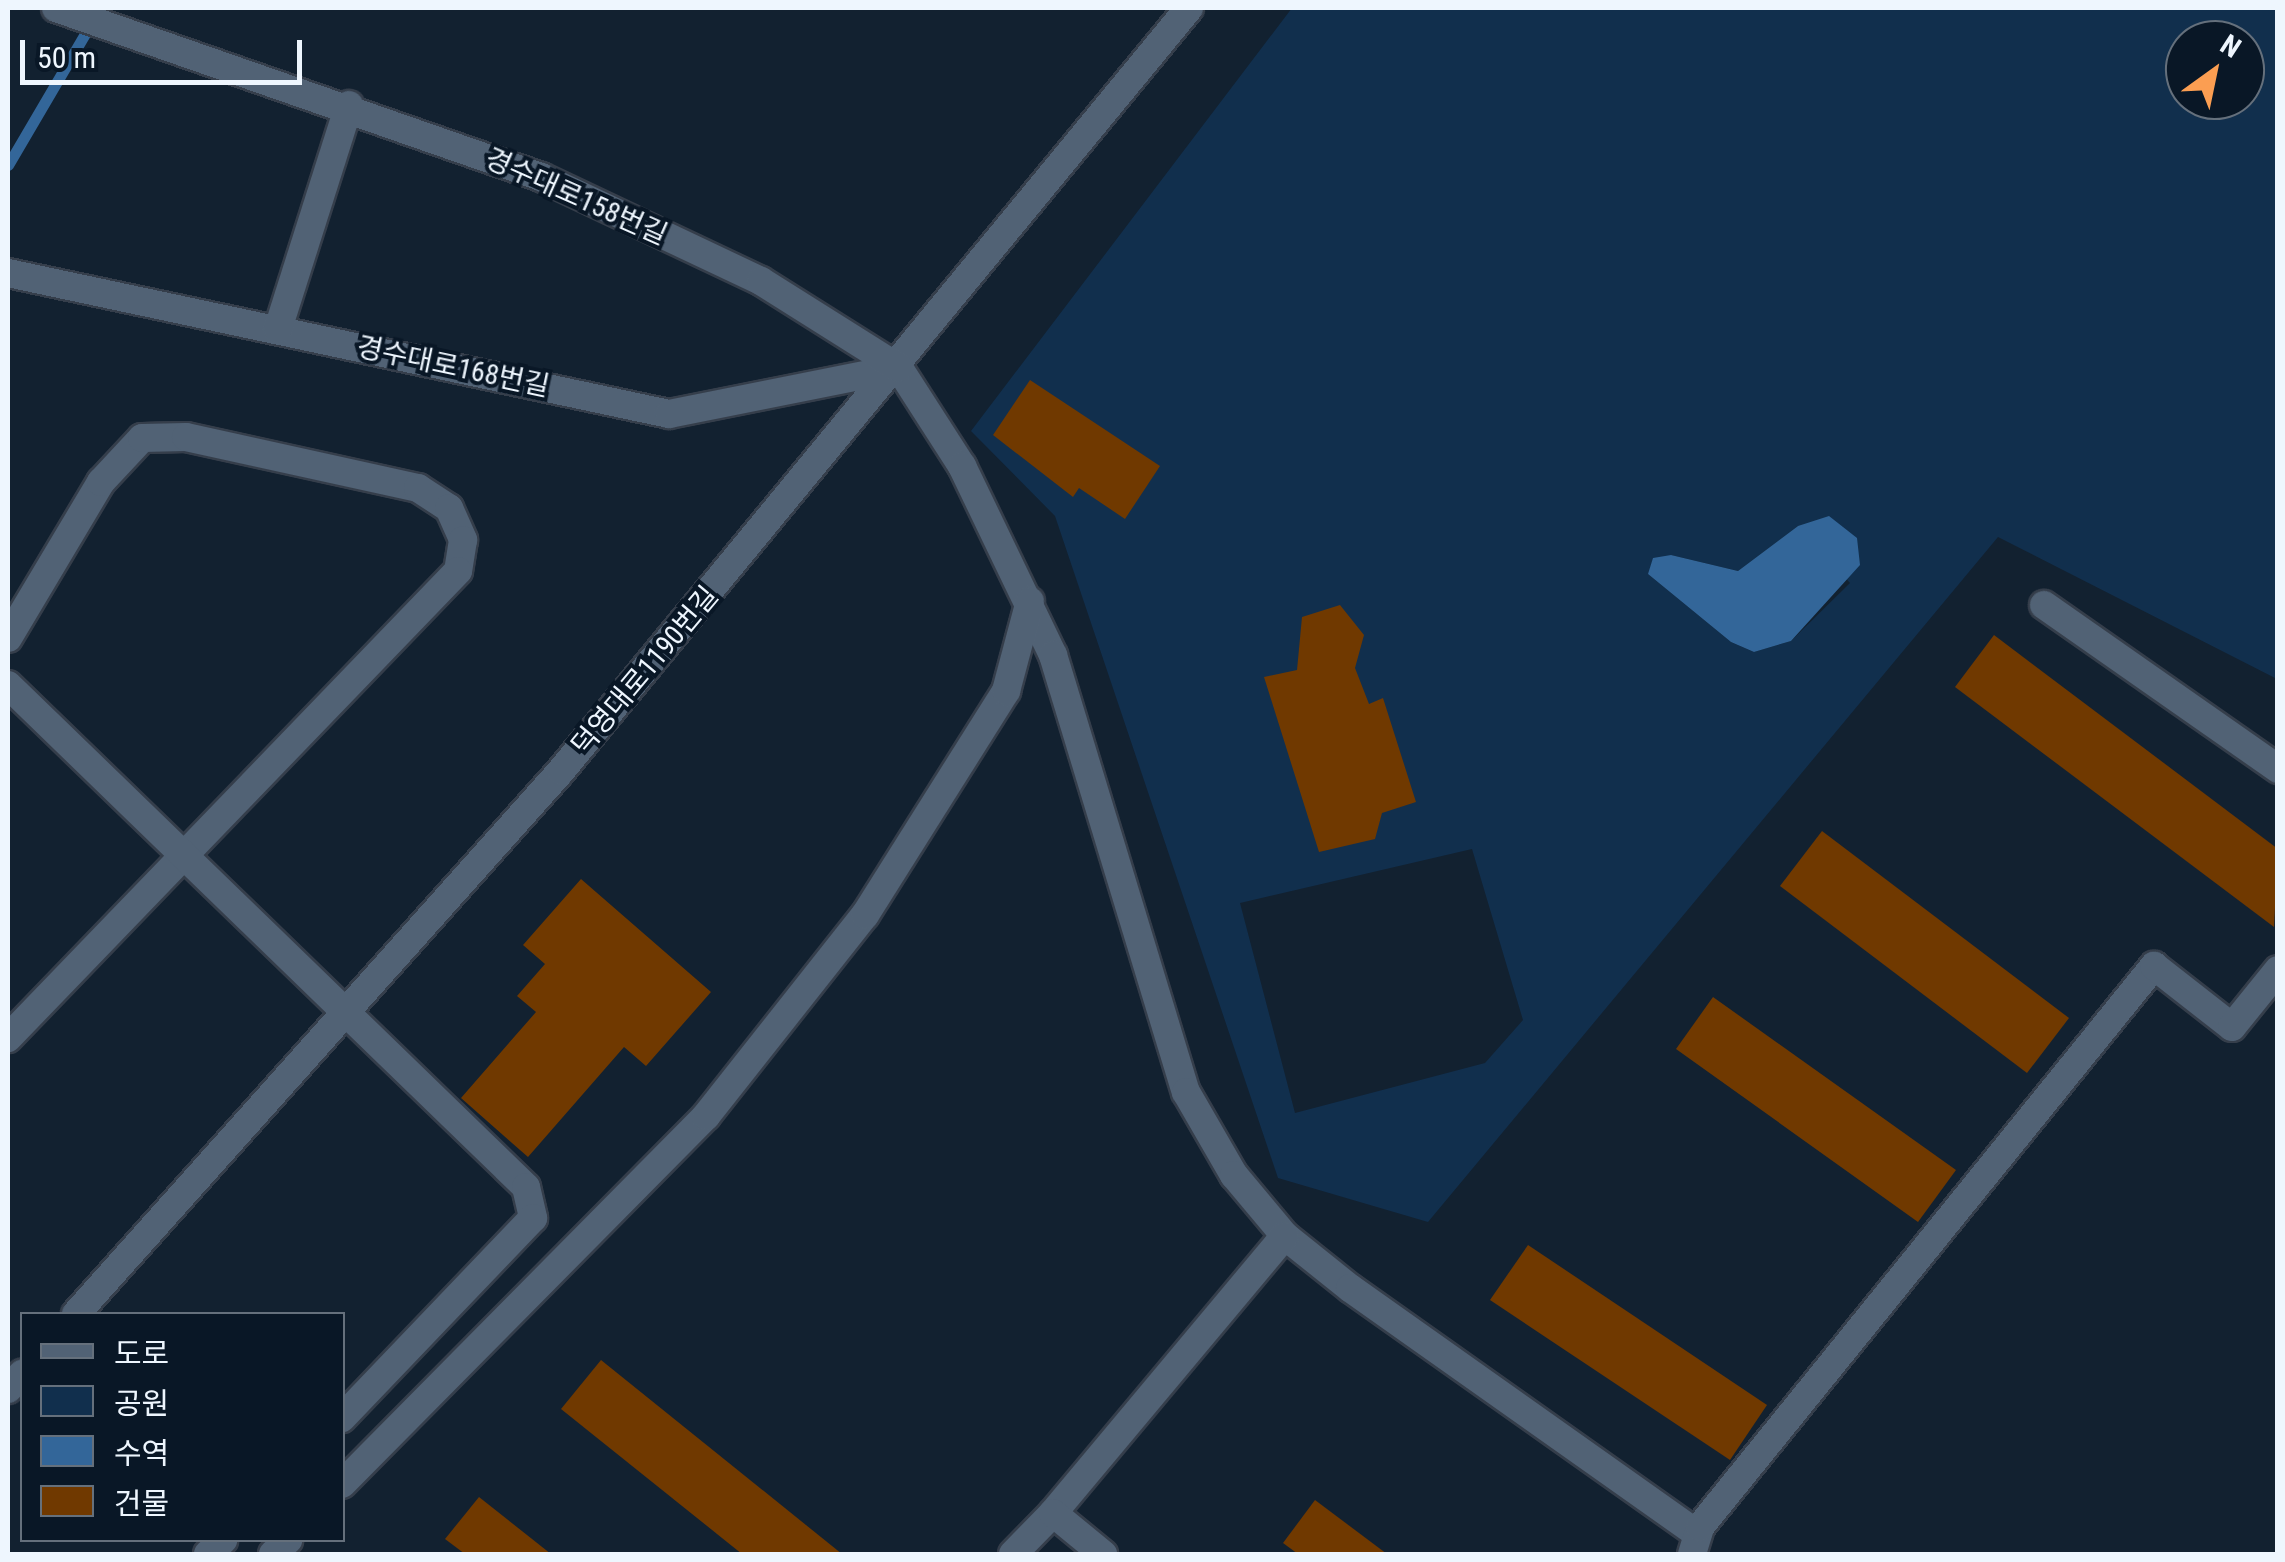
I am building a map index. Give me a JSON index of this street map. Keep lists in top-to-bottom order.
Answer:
{
  "streets": {
    "street": ["경수대로158번길", "경수대로168번길", "덕영대로1190번길"]
  },
  "crossings": [
    ["경수대로158번길", "경수대로168번길"],
    ["경수대로158번길", "덕영대로1190번길"],
    ["경수대로168번길", "덕영대로1190번길"]
  ],
  "legend": [
    "도로",
    "공원",
    "수역",
    "건물"
  ],
  "scale_bar": "50 m",
  "north": "top right"
}
